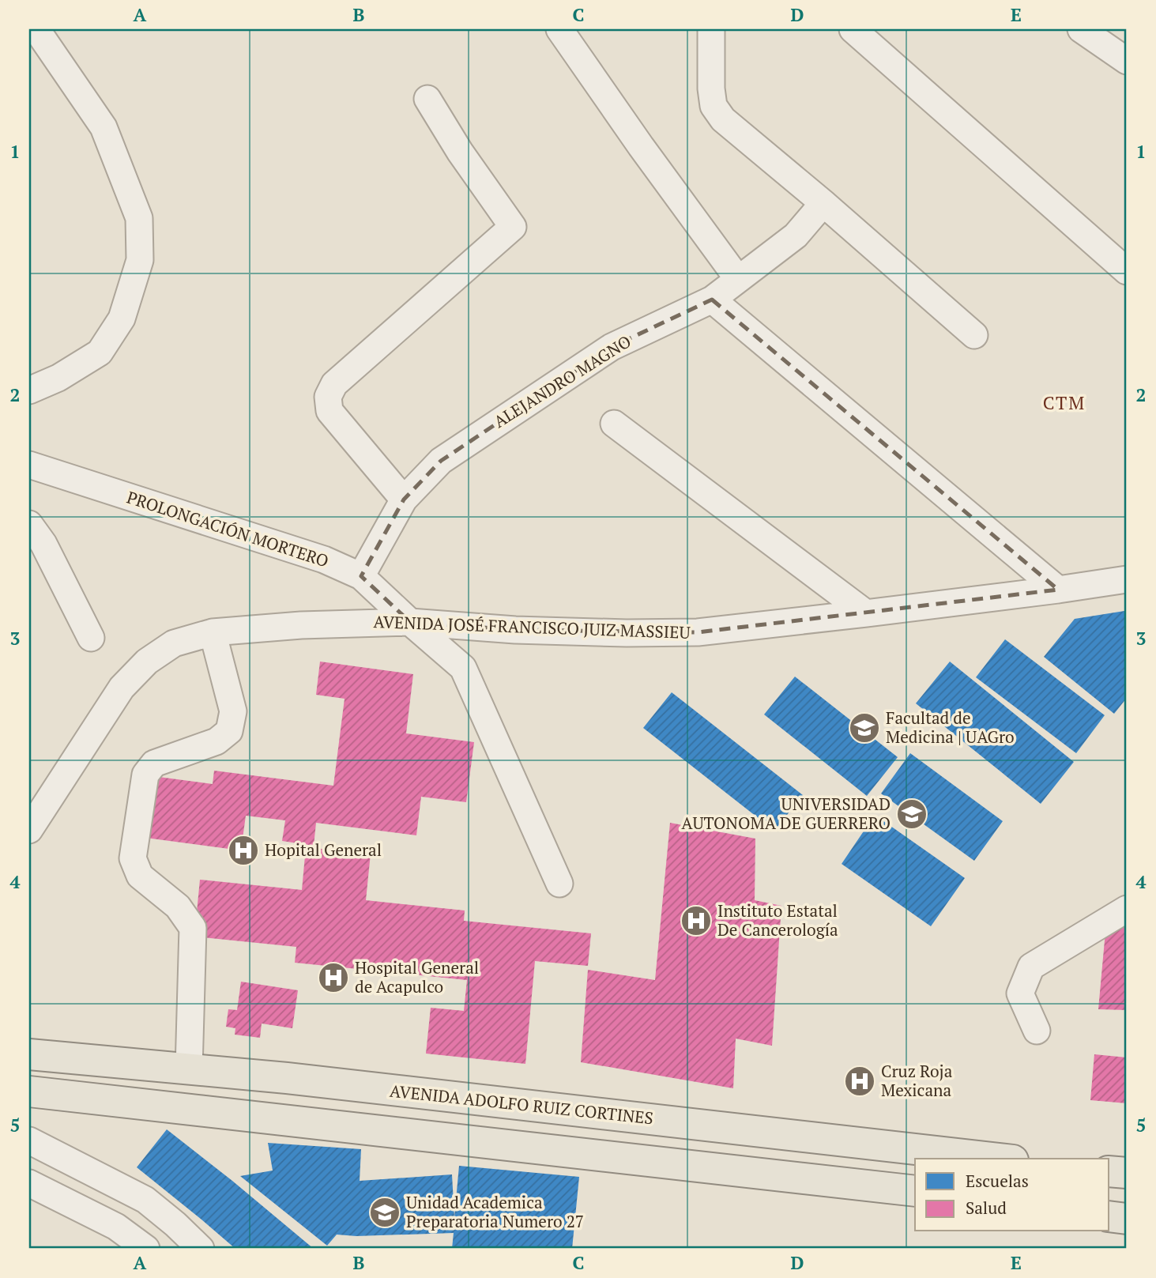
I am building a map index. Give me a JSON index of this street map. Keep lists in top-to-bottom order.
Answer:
{
  "streets": {
    "main road": ["AVENIDA ADOLFO RUIZ CORTINES"],
    "street": ["ALEJANDRO MAGNO", "PROLONGACIÓN MORTERO", "AVENIDA JOSÉ FRANCISCO JUIZ MASSIEU"]
  },
  "crossings": [
    ["ALEJANDRO MAGNO", "PROLONGACIÓN MORTERO"],
    ["PROLONGACIÓN MORTERO", "AVENIDA JOSÉ FRANCISCO JUIZ MASSIEU"]
  ],
  "districts": ["CTM"],
  "places": {
    "school or university": ["Facultad de Medicina | UAGro", "UNIVERSIDAD AUTONOMA DE GUERRERO", "Unidad Academica Preparatoria Numero 27"],
    "hospital": [
      "Hopital General",
      "Instituto Estatal De Cancerología",
      "Hospital General de Acapulco",
      "Cruz Roja Mexicana"
    ]
  },
  "legend": ["Escuelas", "Salud"],
  "grid": {
    "columns": [
      "A",
      "B",
      "C",
      "D",
      "E"
    ],
    "rows": [
      "1",
      "2",
      "3",
      "4",
      "5"
    ]
  }
}
